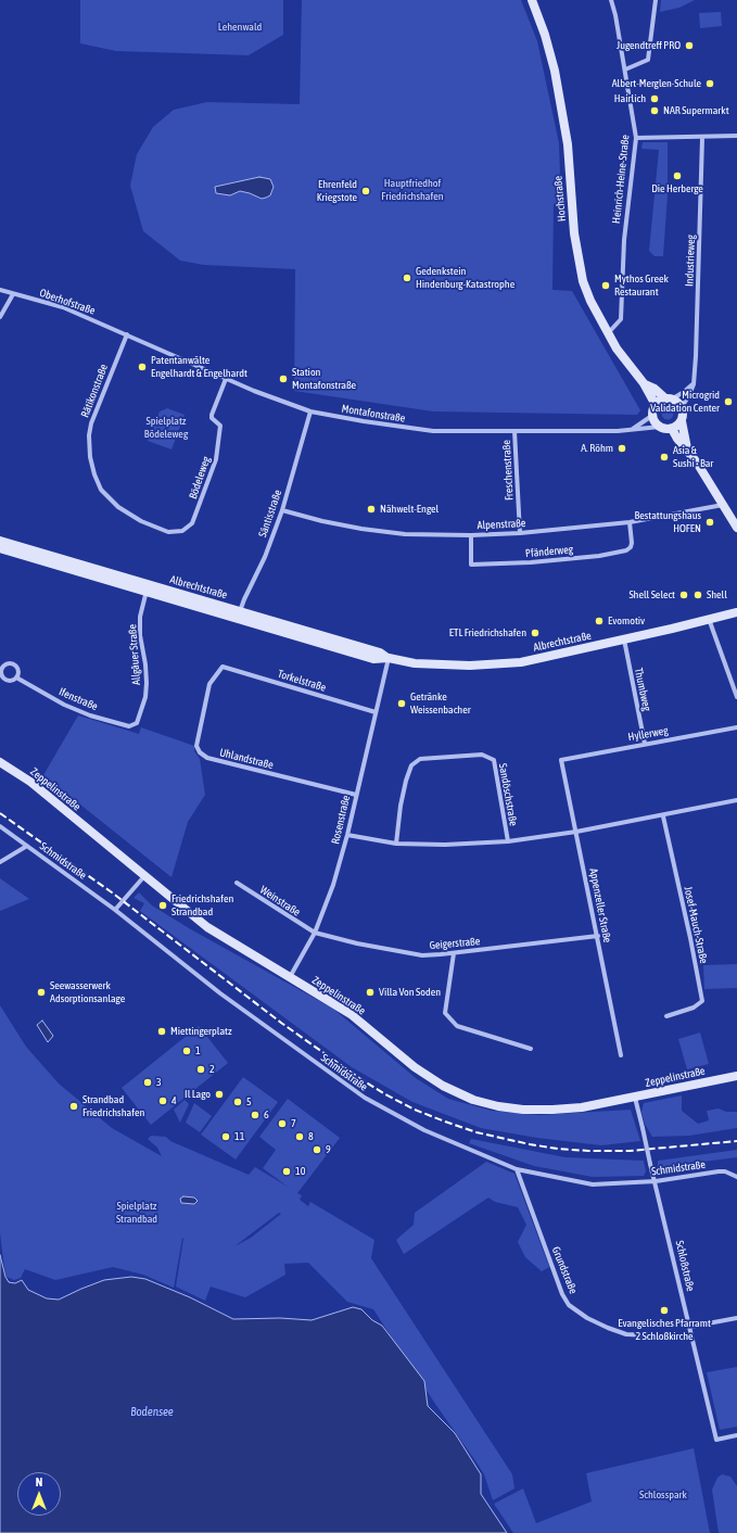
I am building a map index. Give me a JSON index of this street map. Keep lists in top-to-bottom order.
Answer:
{
  "streets": {
    "main road": ["Hochstraße", "Albrechtstraße", "Zeppelinstraße"],
    "street": [
      "Heinrich-Heine-Straße",
      "Industrieweg",
      "Oberhofstraße",
      "Rätikonstraße",
      "Montafonstraße",
      "Freschenstraße",
      "Bödeleweg",
      "Säntisstraße",
      "Alpenstraße",
      "Pfänderweg",
      "Allgäuer Straße",
      "Torkelstraße",
      "Thumbweg",
      "Ifenstraße",
      "Hyllerweg",
      "Uhlandstraße",
      "Sandöschstraße",
      "Rosenstraße",
      "Schmidstraße",
      "Weinstraße",
      "Appenzeller Straße",
      "Josef-Mauch-Straße",
      "Geigerstraße",
      "Schloßstraße",
      "Grundstraße"
    ]
  },
  "crossings": [
    ["Heinrich-Heine-Straße", "Hochstraße"],
    ["Hochstraße", "Industrieweg"],
    ["Hochstraße", "Montafonstraße"],
    ["Industrieweg", "Montafonstraße"],
    ["Oberhofstraße", "Rätikonstraße"],
    ["Oberhofstraße", "Montafonstraße"],
    ["Rätikonstraße", "Montafonstraße"],
    ["Rätikonstraße", "Bödeleweg"],
    ["Montafonstraße", "Freschenstraße"],
    ["Montafonstraße", "Bödeleweg"],
    ["Montafonstraße", "Säntisstraße"],
    ["Freschenstraße", "Alpenstraße"],
    ["Säntisstraße", "Alpenstraße"],
    ["Säntisstraße", "Albrechtstraße"],
    ["Alpenstraße", "Pfänderweg"],
    ["Albrechtstraße", "Allgäuer Straße"],
    ["Albrechtstraße", "Thumbweg"],
    ["Albrechtstraße", "Rosenstraße"],
    ["Allgäuer Straße", "Ifenstraße"],
    ["Torkelstraße", "Uhlandstraße"],
    ["Torkelstraße", "Rosenstraße"],
    ["Thumbweg", "Hyllerweg"],
    ["Hyllerweg", "Appenzeller Straße"],
    ["Uhlandstraße", "Rosenstraße"],
    ["Zeppelinstraße", "Rosenstraße"],
    ["Zeppelinstraße", "Schloßstraße"],
    ["Sandöschstraße", "Rosenstraße"],
    ["Sandöschstraße", "Appenzeller Straße"],
    ["Sandöschstraße", "Josef-Mauch-Straße"],
    ["Rosenstraße", "Weinstraße"],
    ["Rosenstraße", "Geigerstraße"],
    ["Schmidstraße", "Schloßstraße"],
    ["Schmidstraße", "Grundstraße"],
    ["Weinstraße", "Geigerstraße"],
    ["Appenzeller Straße", "Geigerstraße"],
    ["Schloßstraße", "Grundstraße"]
  ],
  "water": ["Bodensee"],
  "parks": [
    "Lehenwald",
    "Hauptfriedhof Friedrichshafen",
    "Spielplatz Bödeleweg",
    "Spielplatz Strandbad",
    "Schlosspark"
  ],
  "places": [
    "Jugendtreff PRO",
    "Albert-Merglen-Schule",
    "Hairlich",
    "NAR Supermarkt",
    "Die Herberge",
    "Ehrenfeld Kriegstote",
    "Gedenkstein Hindenburg-Katastrophe",
    "Mythos Greek Restaurant",
    "Patentanwälte Engelhardt & Engelhardt",
    "Station Montafonstraße",
    "Microgrid Validation Center",
    "A. Röhm",
    "Asia & Sushi - Bar",
    "Nähwelt-Engel",
    "Bestattungshaus HOFEN",
    "Shell Select",
    "Shell",
    "Evomotiv",
    "ETL Friedrichshafen",
    "Getränke Weissenbacher",
    "Friedrichshafen Strandbad",
    "Seewasserwerk Adsorptionsanlage",
    "Villa Von Soden",
    "Miettingerplatz",
    "1",
    "2",
    "3",
    "Il Lago",
    "4",
    "5",
    "Strandbad Friedrichshafen",
    "6",
    "7",
    "11",
    "8",
    "9",
    "10",
    "Evangelisches Pfarramt 2 Schloßkirche"
  ],
  "north": "top"
}
